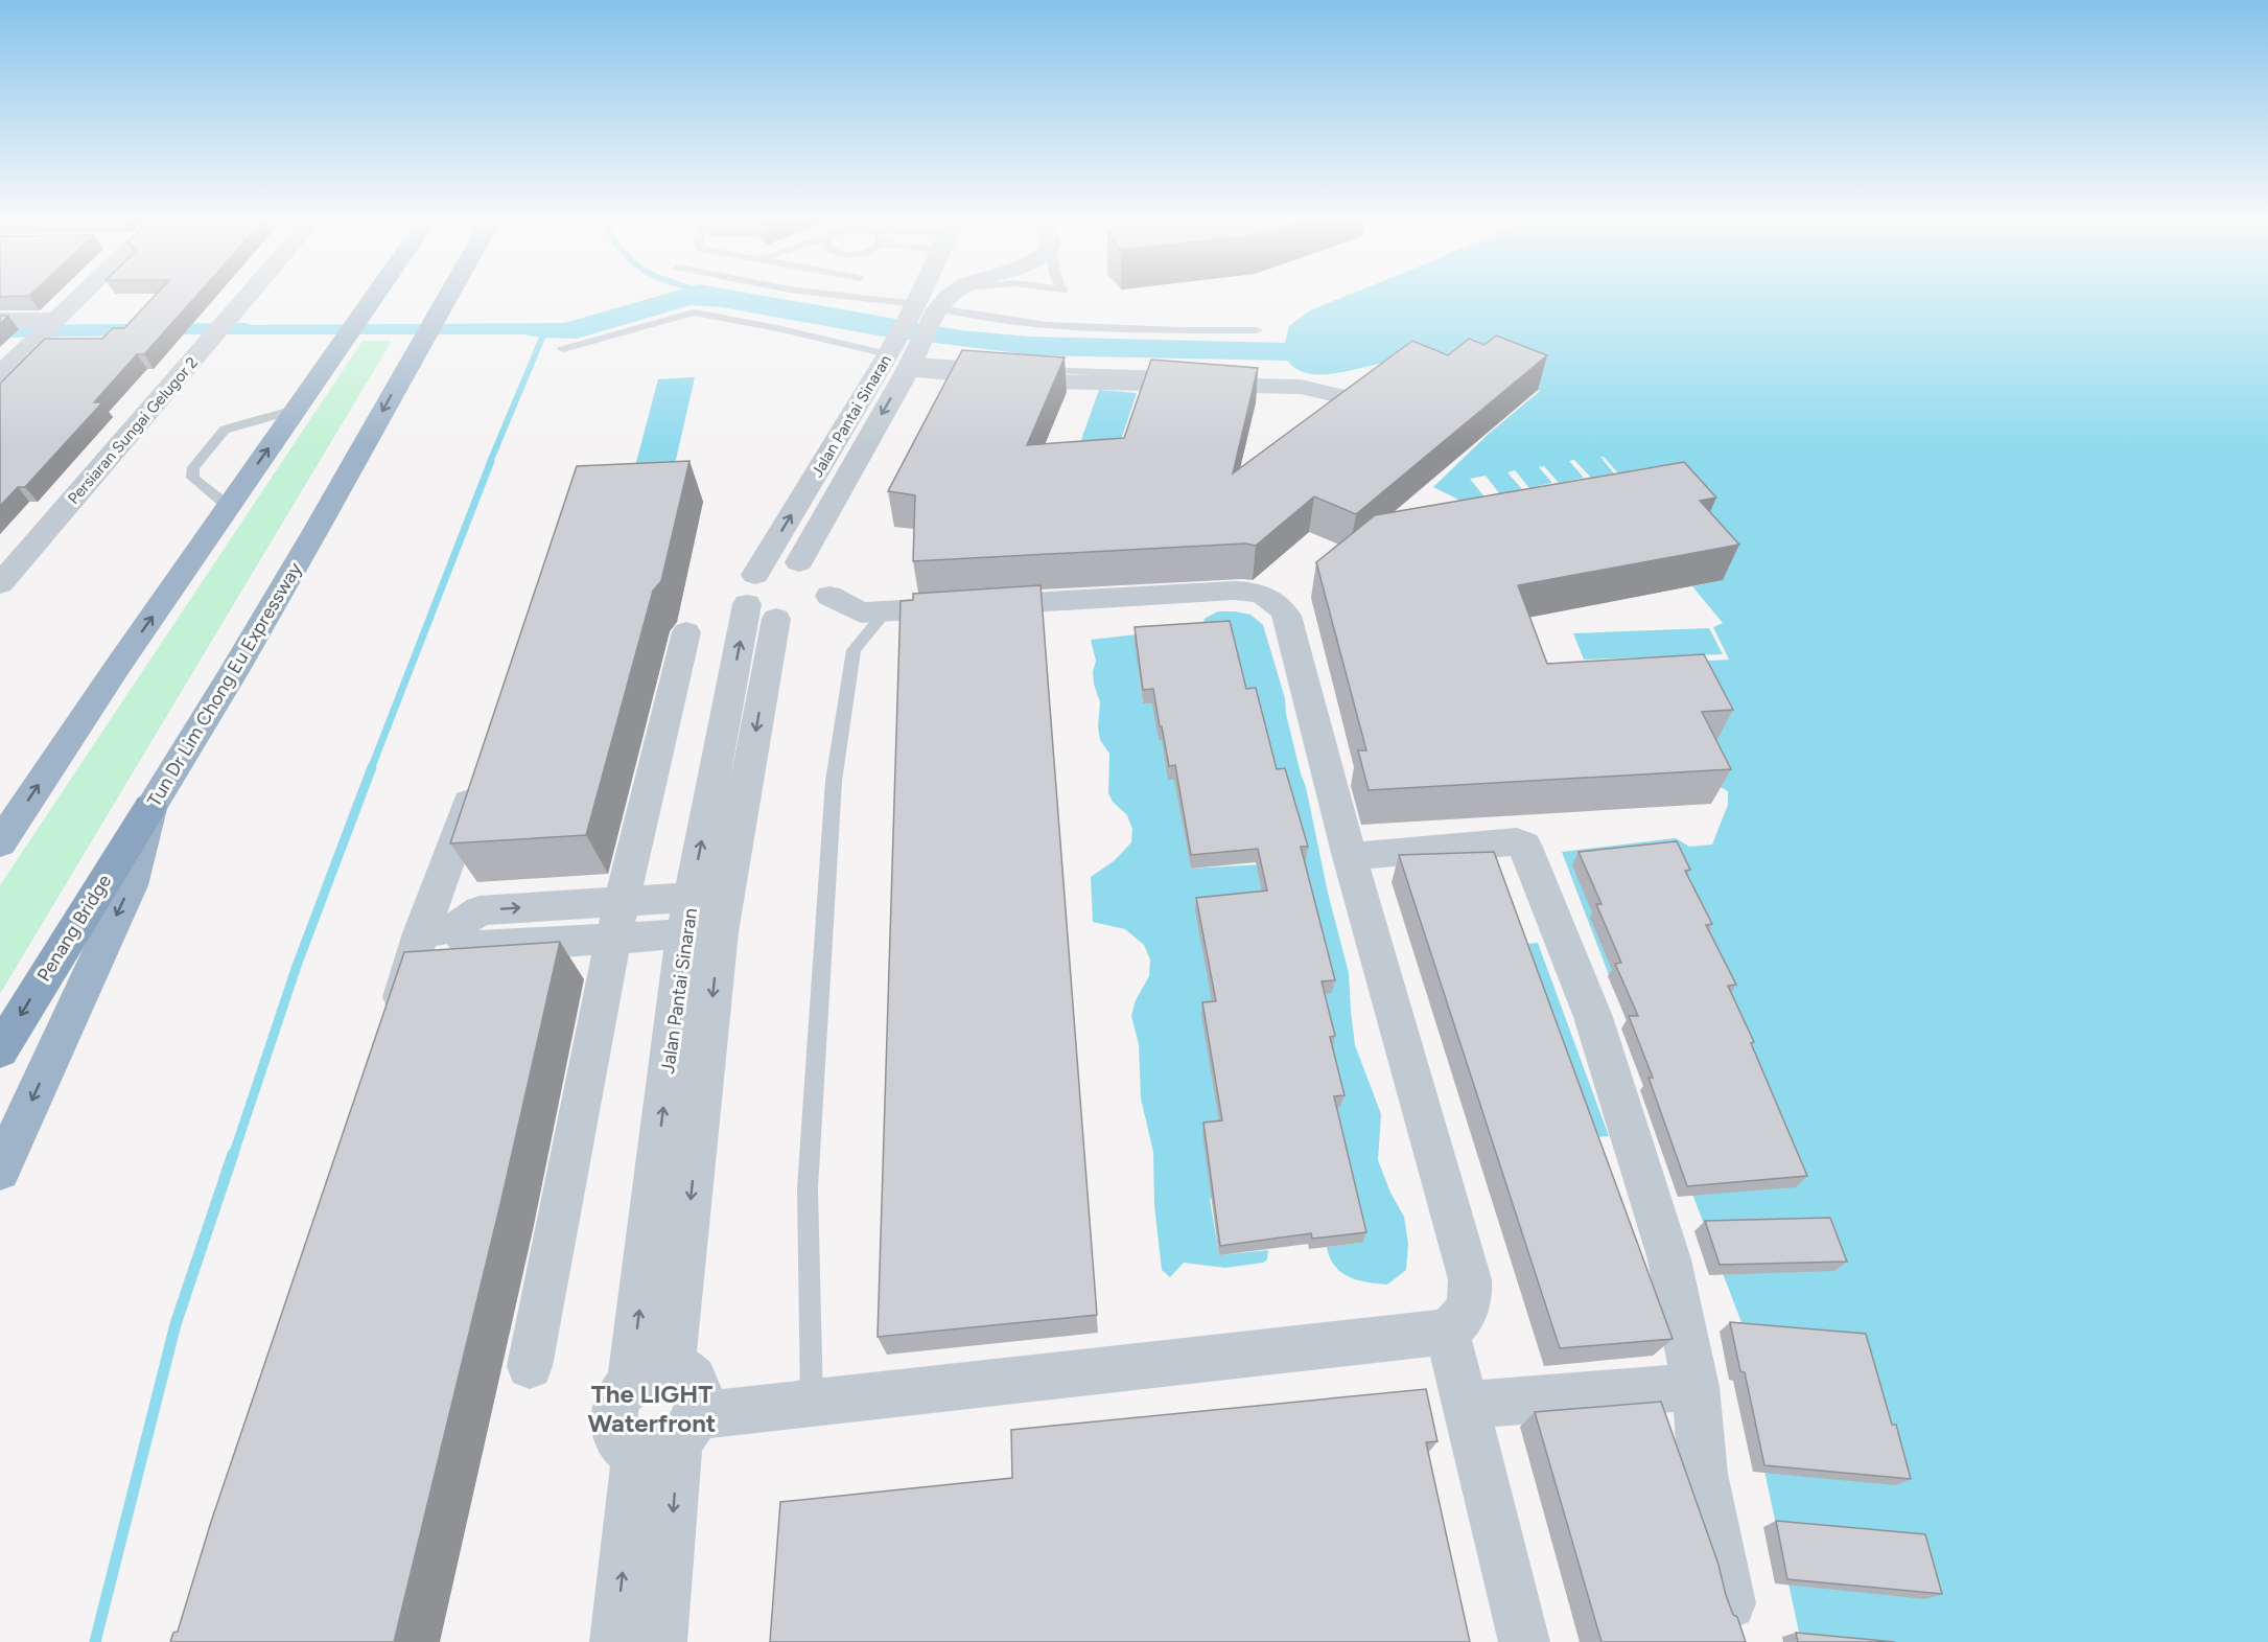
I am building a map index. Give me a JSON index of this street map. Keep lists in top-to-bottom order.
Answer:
{
  "streets": {
    "highway": ["Tun Dr Lim Chong Eu Expressway", "Penang Bridge"],
    "street": ["Jalan Pantai Sinaran", "Persiaran Sungai Gelugor 2"]
  },
  "crossings": [
    ["Tun Dr Lim Chong Eu Expressway", "Penang Bridge"]
  ],
  "districts": ["The LIGHT Waterfront"]
}
